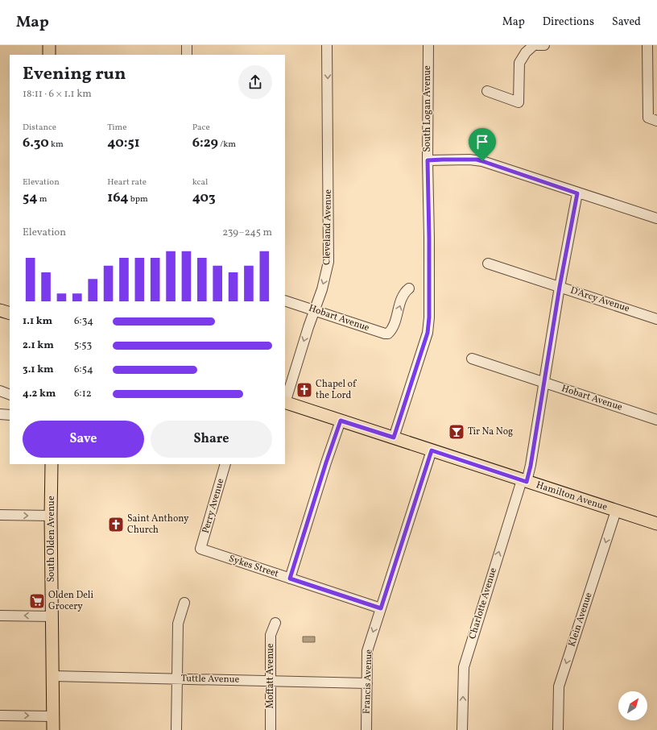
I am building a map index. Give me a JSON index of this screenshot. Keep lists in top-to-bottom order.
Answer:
{
  "streets": {
    "main road": ["Hamilton Avenue", "South Olden Avenue"],
    "street": [
      "South Logan Avenue",
      "Cleveland Avenue",
      "D'Arcy Avenue",
      "Hobart Avenue",
      "Perry Avenue",
      "Sykes Street",
      "Charlotte Avenue",
      "Klein Avenue",
      "Moffatt Avenue",
      "Tuttle Avenue",
      "Francis Avenue"
    ]
  },
  "crossings": [
    ["South Logan Avenue", "Hamilton Avenue"],
    ["Cleveland Avenue", "Hobart Avenue"],
    ["Cleveland Avenue", "Hamilton Avenue"],
    ["D'Arcy Avenue", "Charlotte Avenue"],
    ["Hobart Avenue", "Charlotte Avenue"],
    ["Hamilton Avenue", "Charlotte Avenue"],
    ["Hamilton Avenue", "Klein Avenue"],
    ["Hamilton Avenue", "Francis Avenue"],
    ["Perry Avenue", "Sykes Street"],
    ["South Olden Avenue", "Tuttle Avenue"],
    ["Sykes Street", "Francis Avenue"],
    ["Moffatt Avenue", "Tuttle Avenue"],
    ["Tuttle Avenue", "Francis Avenue"]
  ],
  "one_way": ["Cleveland Avenue", "Charlotte Avenue", "Klein Avenue"],
  "places": {
    "church": ["Chapel of the Lord", "Saint Anthony Church"],
    "bar": ["Tir Na Nog"],
    "supermarket": ["Olden Deli Grocery"]
  },
  "north": "top right",
  "page": {
    "header": "Map",
    "nav": ["Map", "Directions", "Saved"],
    "heading": ["Evening run", "18:11 · 6 × 1.1 km"],
    "stats": [
      ["Distance", "6.30 km"],
      ["Time", "40:51"],
      ["Pace", "6:29 /km"],
      ["Elevation", "54 m"],
      ["Heart rate", "164 bpm"],
      ["kcal", "403"]
    ],
    "chart": ["Elevation", "239–245 m"],
    "list": [
      {
        "name": "1.1 km",
        "note": "6:34"
      },
      {
        "name": "2.1 km",
        "note": "5:53"
      },
      {
        "name": "3.1 km",
        "note": "6:54"
      },
      {
        "name": "4.2 km",
        "note": "6:12"
      }
    ],
    "buttons": ["Save", "Share"]
  }
}
